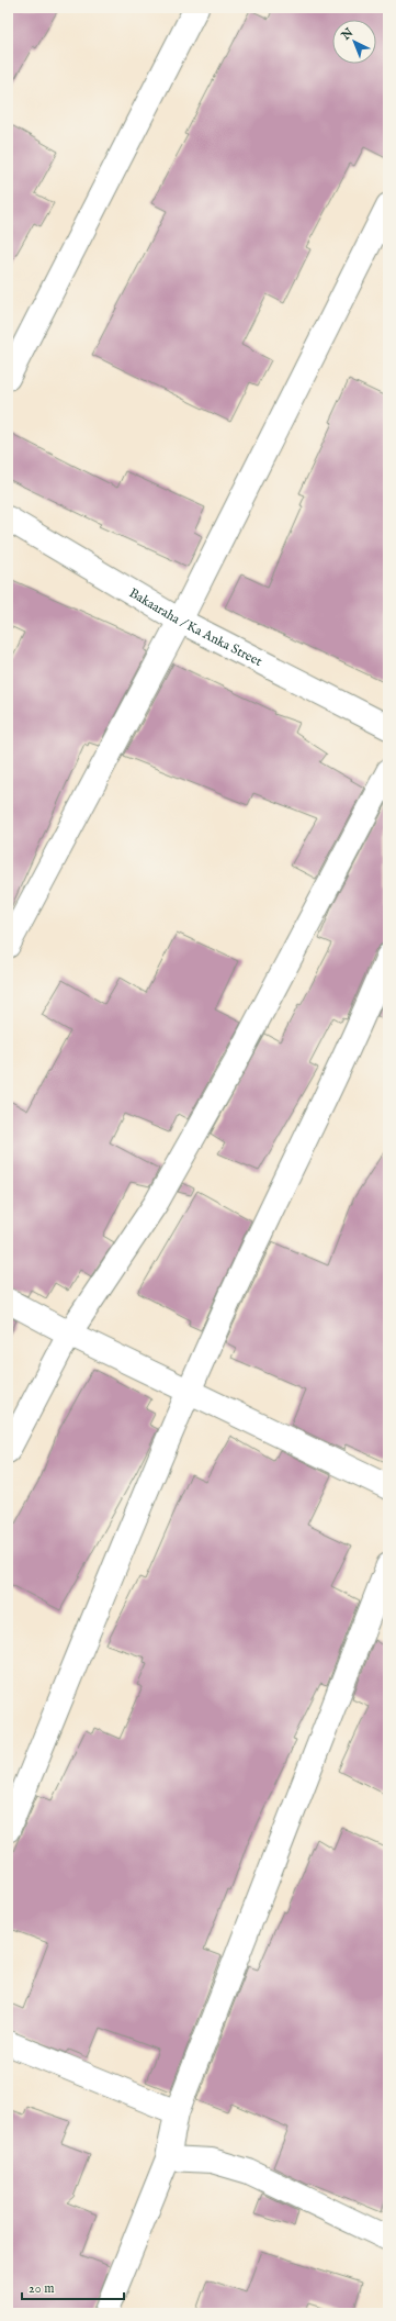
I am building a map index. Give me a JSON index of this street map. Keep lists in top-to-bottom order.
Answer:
{
  "streets": {
    "street": ["Bakaaraha / Ka Anka Street"]
  },
  "scale_bar": "20 m",
  "north": "top left"
}
